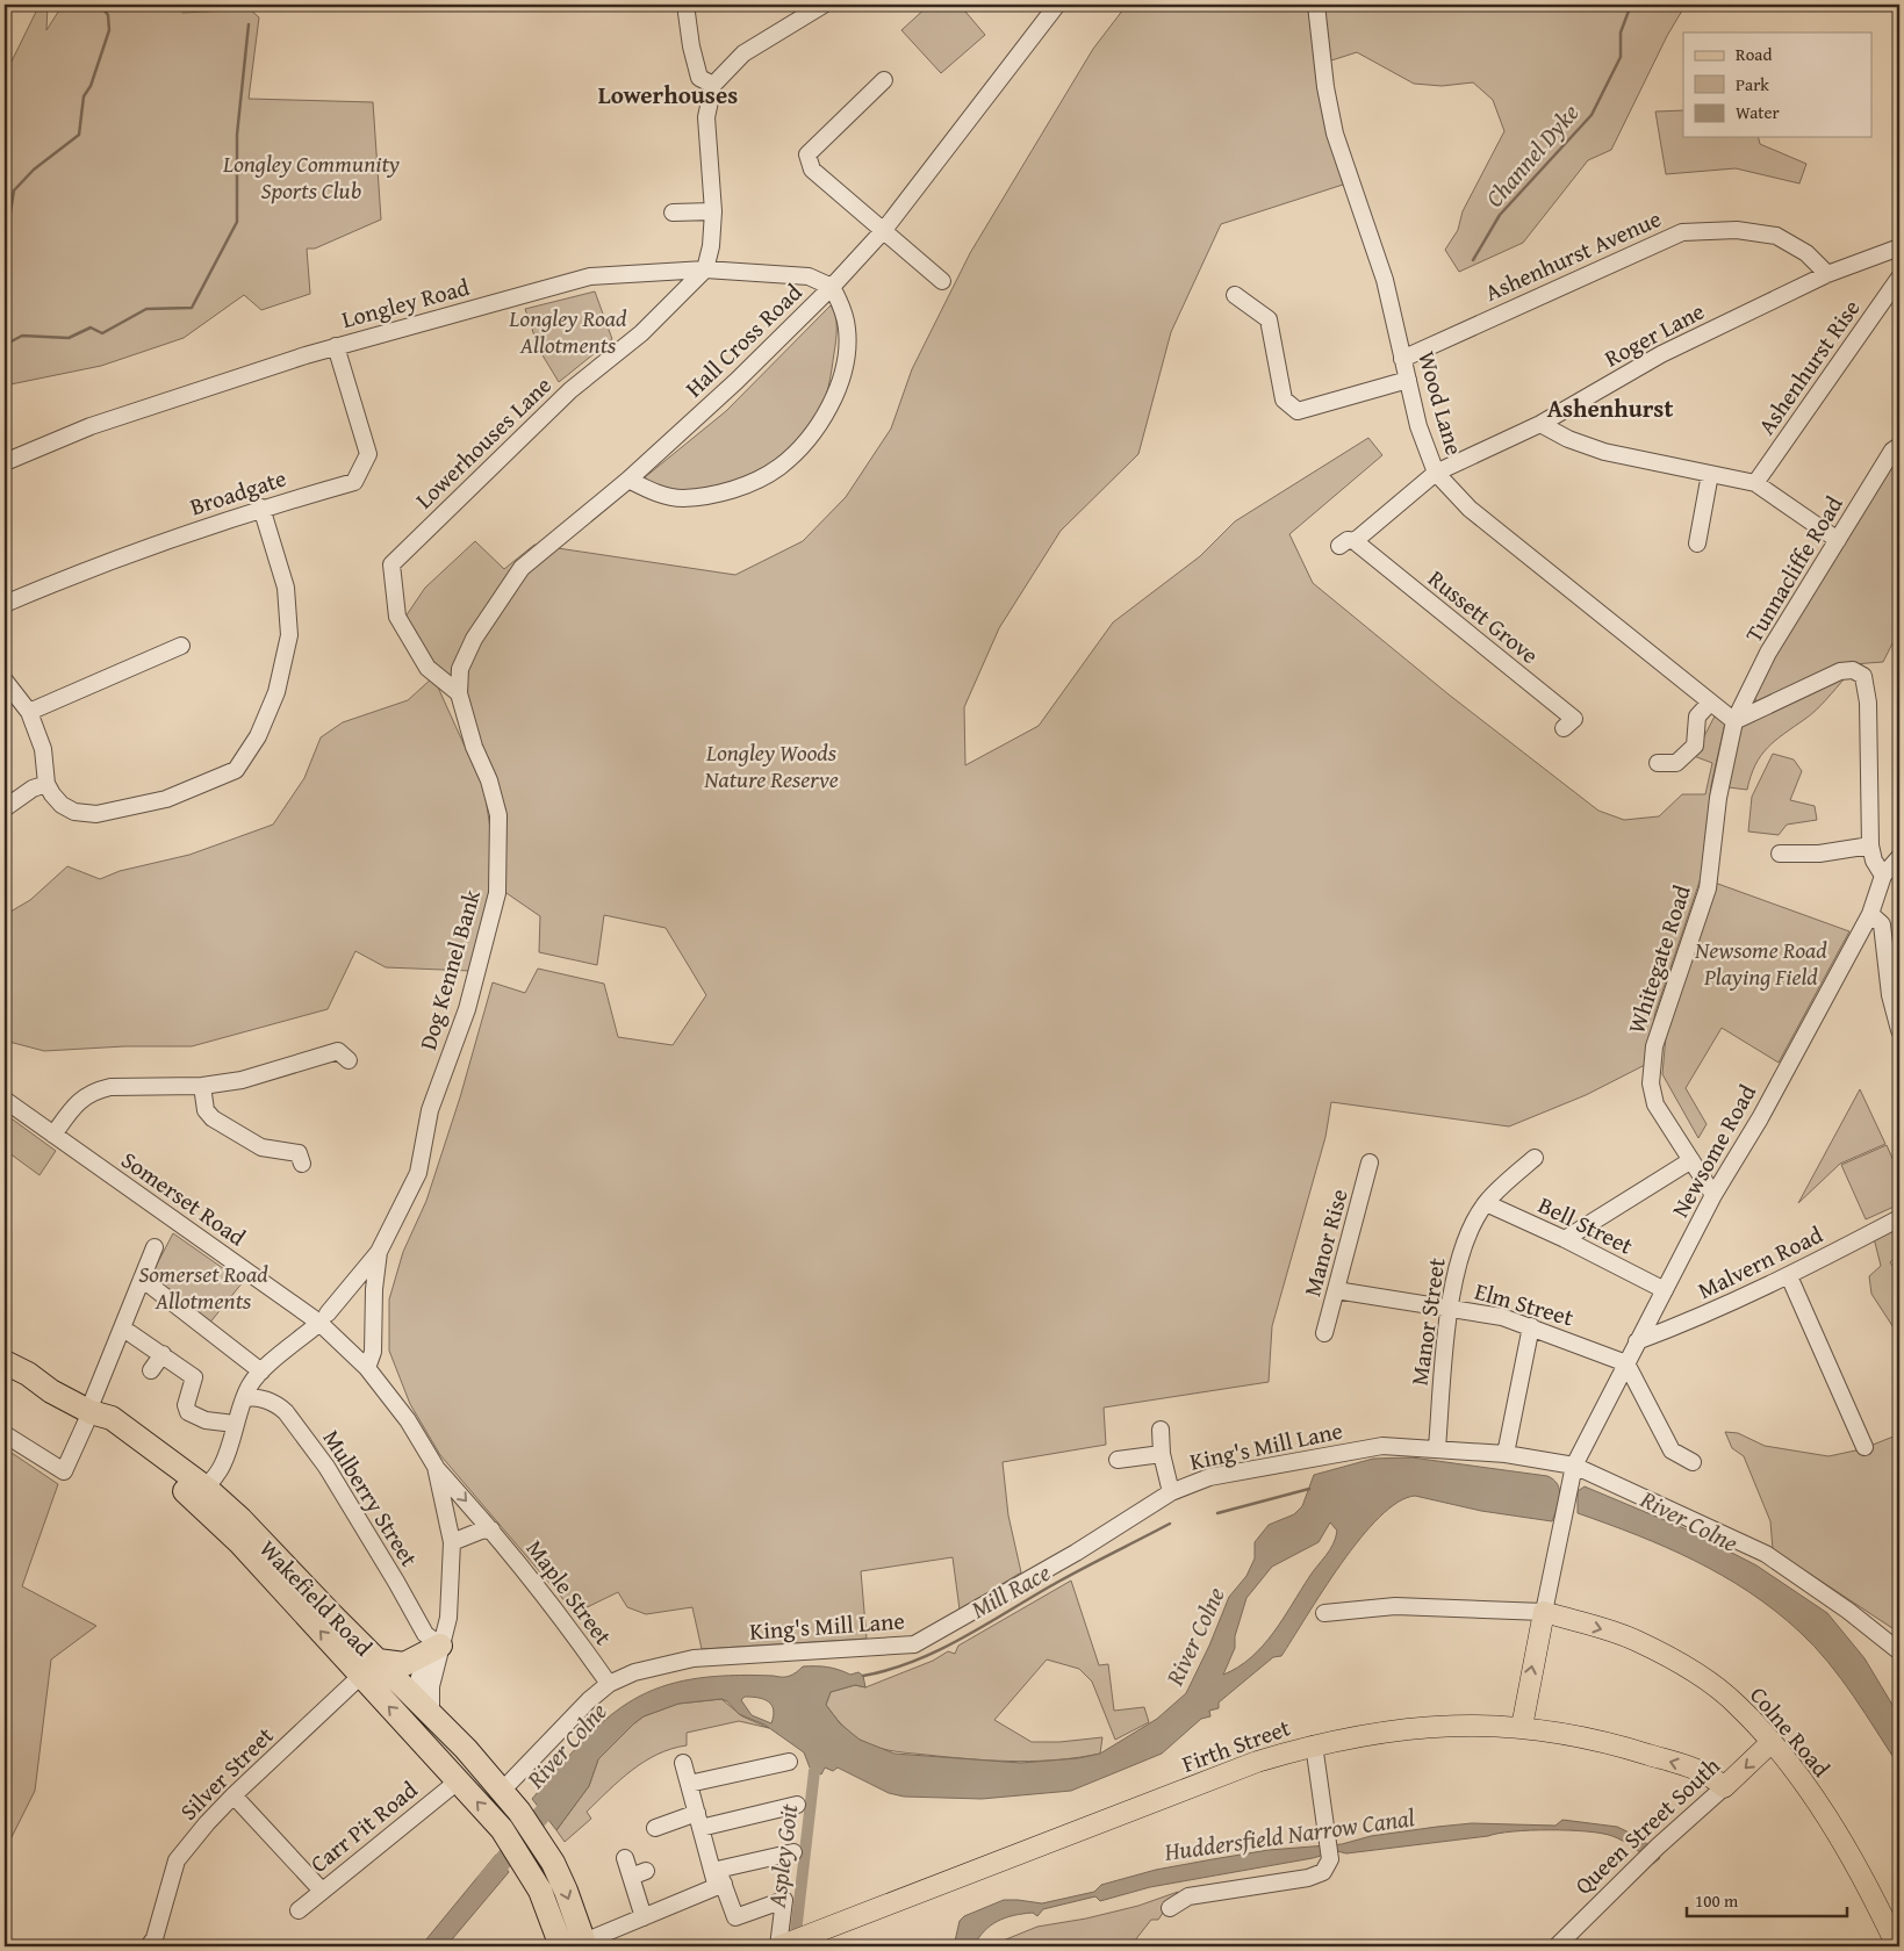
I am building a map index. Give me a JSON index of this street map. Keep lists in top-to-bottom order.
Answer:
{
  "streets": {
    "highway": ["Wakefield Road"],
    "main road": ["Colne Road", "Firth Street", "Queen Street South"],
    "street": [
      "Ashenhurst Avenue",
      "Longley Road",
      "Roger Lane",
      "Hall Cross Road",
      "Ashenhurst Rise",
      "Wood Lane",
      "Lowerhouses Lane",
      "Broadgate",
      "Tunnacliffe Road",
      "Russett Grove",
      "Whitegate Road",
      "Dog Kennel Bank",
      "Newsome Road",
      "Somerset Road",
      "Bell Street",
      "Manor Rise",
      "Malvern Road",
      "Elm Street",
      "Manor Street",
      "King's Mill Lane",
      "Mulberry Street",
      "Maple Street",
      "Silver Street",
      "Carr Pit Road"
    ]
  },
  "crossings": [
    ["Ashenhurst Avenue", "Roger Lane"],
    ["Ashenhurst Avenue", "Wood Lane"],
    ["Longley Road", "Hall Cross Road"],
    ["Longley Road", "Lowerhouses Lane"],
    ["Longley Road", "Broadgate"],
    ["Roger Lane", "Wood Lane"],
    ["Roger Lane", "Russett Grove"],
    ["Hall Cross Road", "Lowerhouses Lane"],
    ["Hall Cross Road", "Dog Kennel Bank"],
    ["Wood Lane", "Tunnacliffe Road"],
    ["Wood Lane", "Whitegate Road"],
    ["Lowerhouses Lane", "Dog Kennel Bank"],
    ["Tunnacliffe Road", "Whitegate Road"],
    ["Whitegate Road", "Newsome Road"],
    ["Dog Kennel Bank", "Somerset Road"],
    ["Dog Kennel Bank", "Mulberry Street"],
    ["Dog Kennel Bank", "Wakefield Road"],
    ["Newsome Road", "Bell Street"],
    ["Newsome Road", "Malvern Road"],
    ["Newsome Road", "Elm Street"],
    ["Newsome Road", "King's Mill Lane"],
    ["Newsome Road", "Colne Road"],
    ["Somerset Road", "Mulberry Street"],
    ["Somerset Road", "Maple Street"],
    ["Somerset Road", "Wakefield Road"],
    ["Bell Street", "Manor Street"],
    ["Manor Rise", "Elm Street"],
    ["Elm Street", "Manor Street"],
    ["Manor Street", "King's Mill Lane"],
    ["King's Mill Lane", "Maple Street"],
    ["King's Mill Lane", "Wakefield Road"],
    ["Wakefield Road", "Silver Street"],
    ["Wakefield Road", "Carr Pit Road"],
    ["Colne Road", "Queen Street South"],
    ["Firth Street", "Queen Street South"]
  ],
  "one_way": ["Colne Road"],
  "districts": ["Lowerhouses", "Ashenhurst"],
  "water": [
    "Channel Dyke",
    "River Colne",
    "Mill Race",
    "Huddersfield Narrow Canal",
    "Aspley Goit"
  ],
  "parks": [
    "Longley Community Sports Club",
    "Longley Road Allotments",
    "Longley Woods Nature Reserve",
    "Newsome Road Playing Field",
    "Somerset Road Allotments"
  ],
  "legend": ["Road", "Park", "Water"],
  "scale_bar": "100 m"
}
